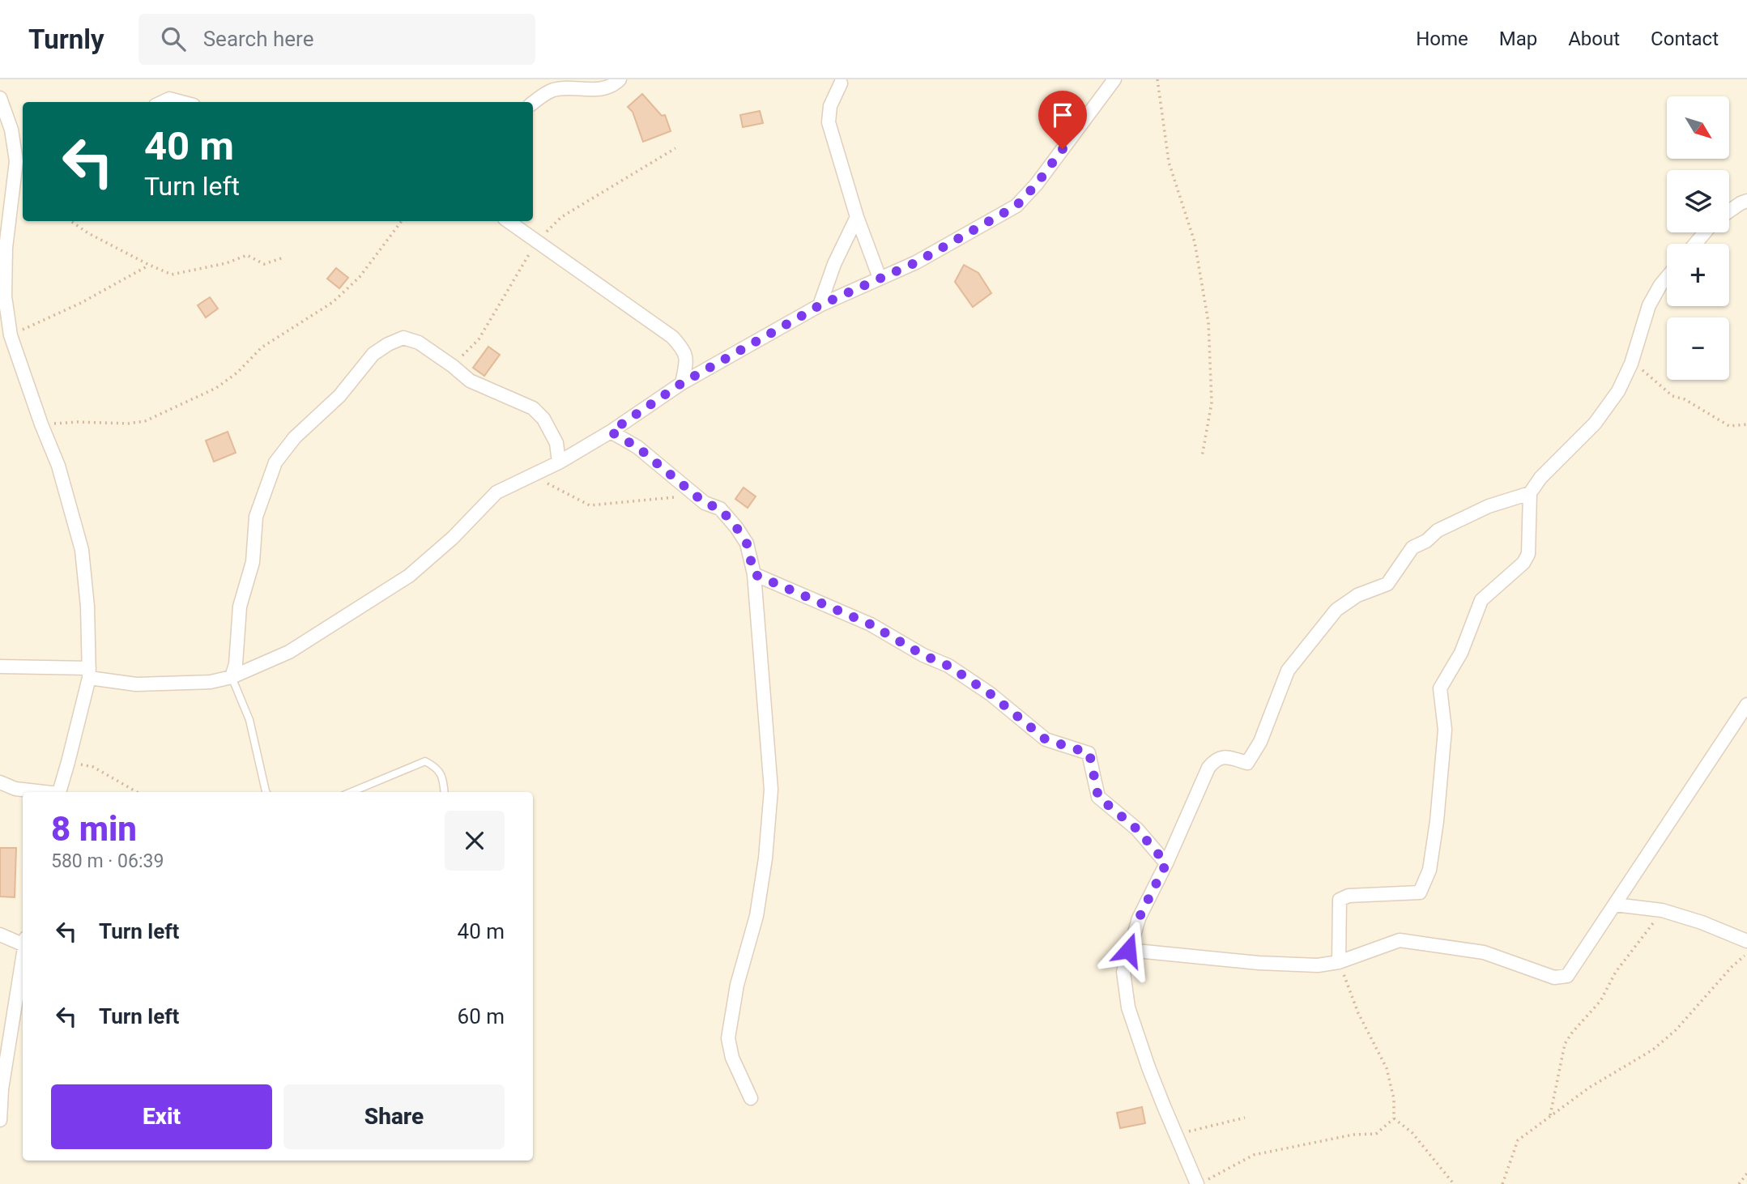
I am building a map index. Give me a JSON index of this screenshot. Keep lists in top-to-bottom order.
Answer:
{
  "north": "bottom right",
  "page": {
    "header": "Turnly",
    "search": "Search here",
    "nav": [
      "Home",
      "Map",
      "About",
      "Contact"
    ],
    "map_buttons": ["+", "−"],
    "turn": ["40 m", "Turn left"],
    "heading": ["8 min", "580 m · 06:39"],
    "list": [
      {
        "name": "Turn left",
        "value": "40 m"
      },
      {
        "name": "Turn left",
        "value": "60 m"
      }
    ],
    "buttons": ["Exit", "Share"]
  }
}
